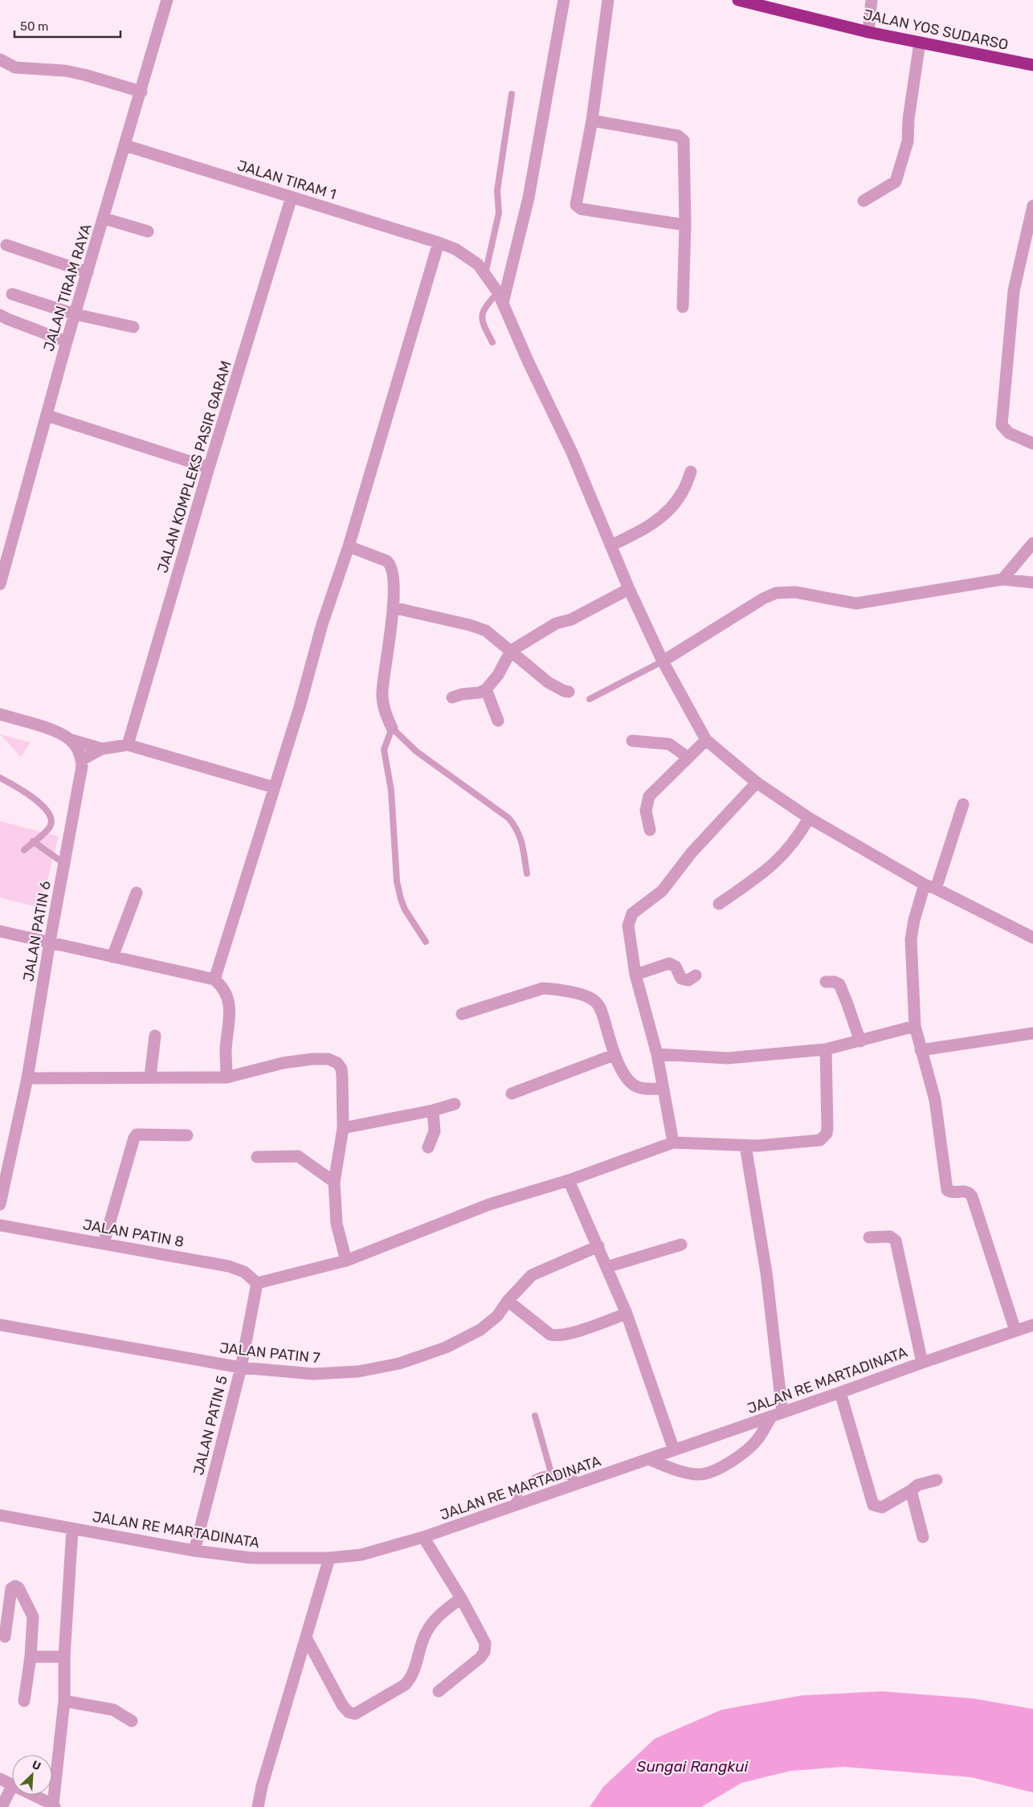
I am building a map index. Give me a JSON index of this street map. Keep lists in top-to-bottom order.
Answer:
{
  "streets": {
    "highway": ["JALAN YOS SUDARSO"],
    "street": [
      "JALAN TIRAM 1",
      "JALAN TIRAM RAYA",
      "JALAN KOMPLEKS PASIR GARAM",
      "JALAN PATIN 6",
      "JALAN PATIN 8",
      "JALAN PATIN 7",
      "JALAN RE MARTADINATA",
      "JALAN PATIN 5"
    ]
  },
  "crossings": [
    ["JALAN TIRAM 1", "JALAN TIRAM RAYA"],
    ["JALAN TIRAM 1", "JALAN KOMPLEKS PASIR GARAM"],
    ["JALAN PATIN 8", "JALAN PATIN 5"],
    ["JALAN PATIN 7", "JALAN PATIN 5"],
    ["JALAN RE MARTADINATA", "JALAN PATIN 5"]
  ],
  "water": ["Sungai Rangkui"],
  "scale_bar": "50 m",
  "north": "top right"
}
